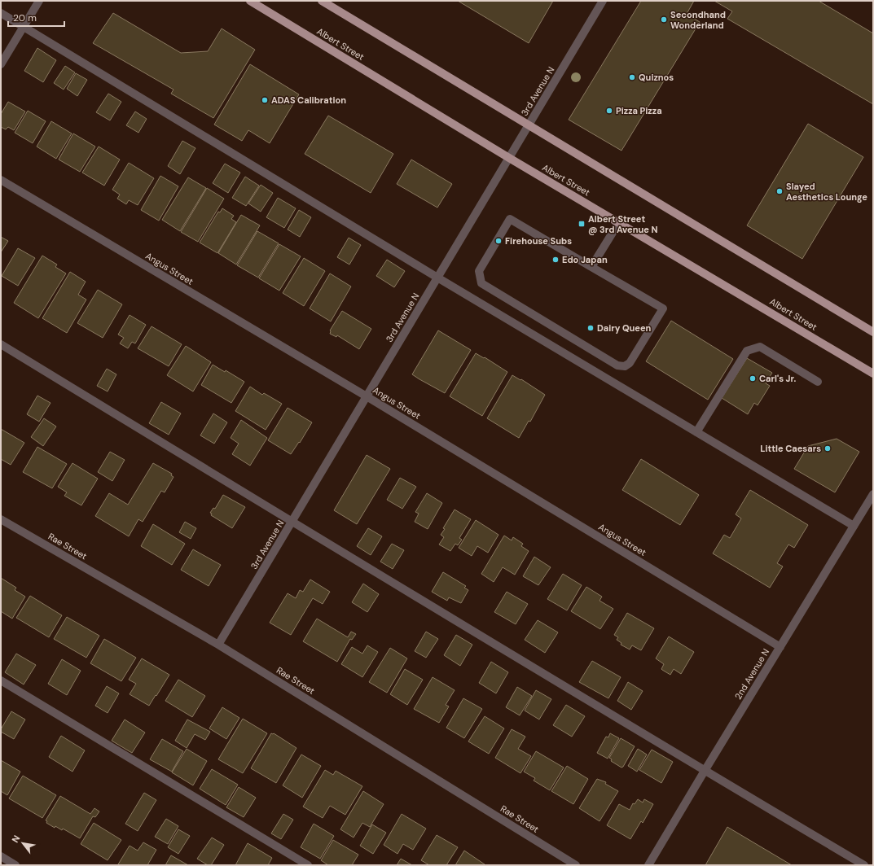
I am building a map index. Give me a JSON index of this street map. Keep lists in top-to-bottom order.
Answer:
{
  "streets": {
    "main road": ["Albert Street"],
    "street": [
      "3rd Avenue N",
      "Angus Street",
      "Rae Street",
      "2nd Avenue N"
    ]
  },
  "crossings": [
    ["Albert Street", "3rd Avenue N"],
    ["3rd Avenue N", "Angus Street"],
    ["3rd Avenue N", "Rae Street"],
    ["Angus Street", "2nd Avenue N"]
  ],
  "places": {
    "other": [
      "Secondhand Wonderland",
      "Quiznos",
      "ADAS Calibration",
      "Pizza Pizza",
      "Slayed Aesthetics Lounge",
      "Firehouse Subs",
      "Edo Japan",
      "Dairy Queen",
      "Carl's Jr.",
      "Little Caesars"
    ],
    "transit": ["Albert Street @ 3rd Avenue N"]
  },
  "scale_bar": "20 m",
  "north": "top left"
}
